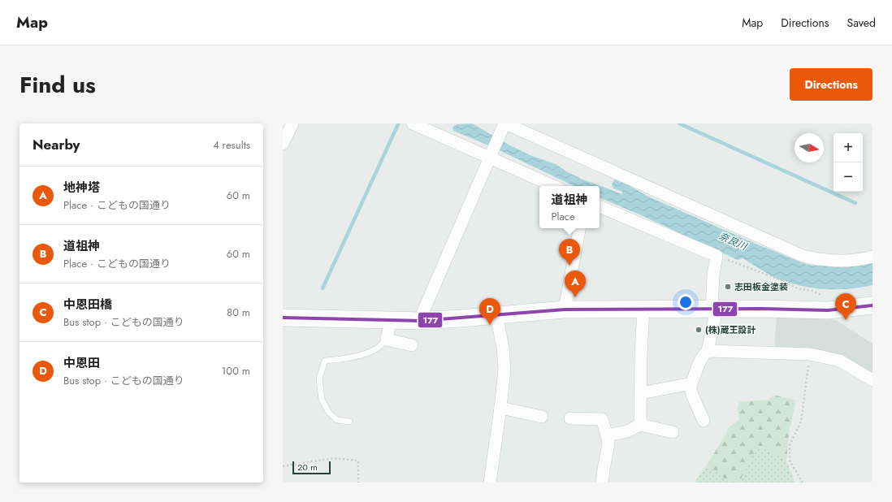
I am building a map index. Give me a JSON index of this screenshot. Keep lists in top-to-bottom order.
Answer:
{
  "water": ["奈良川"],
  "places": ["志田板金塗装", "(株)蔵王設計"],
  "lines": ["transit line 177"],
  "scale_bar": "20 m",
  "north": "right",
  "page": {
    "header": "Map",
    "nav": ["Map", "Directions", "Saved"],
    "title": "Find us",
    "buttons": "Directions",
    "heading": ["Nearby", "4 results"],
    "map_buttons": ["+", "−"],
    "list": [
      {
        "mark": "A",
        "name": "地神塔",
        "note": "Place · こどもの国通り",
        "value": "60 m"
      },
      {
        "mark": "B",
        "name": "道祖神",
        "note": "Place · こどもの国通り",
        "value": "60 m"
      },
      {
        "mark": "C",
        "name": "中恩田橋",
        "note": "Bus stop · こどもの国通り",
        "value": "80 m"
      },
      {
        "mark": "D",
        "name": "中恩田",
        "note": "Bus stop · こどもの国通り",
        "value": "100 m"
      }
    ],
    "popup": ["道祖神", "Place"],
    "pins": [
      "B",
      "A",
      "C",
      "D"
    ],
    "scale": "20 m"
  }
}
